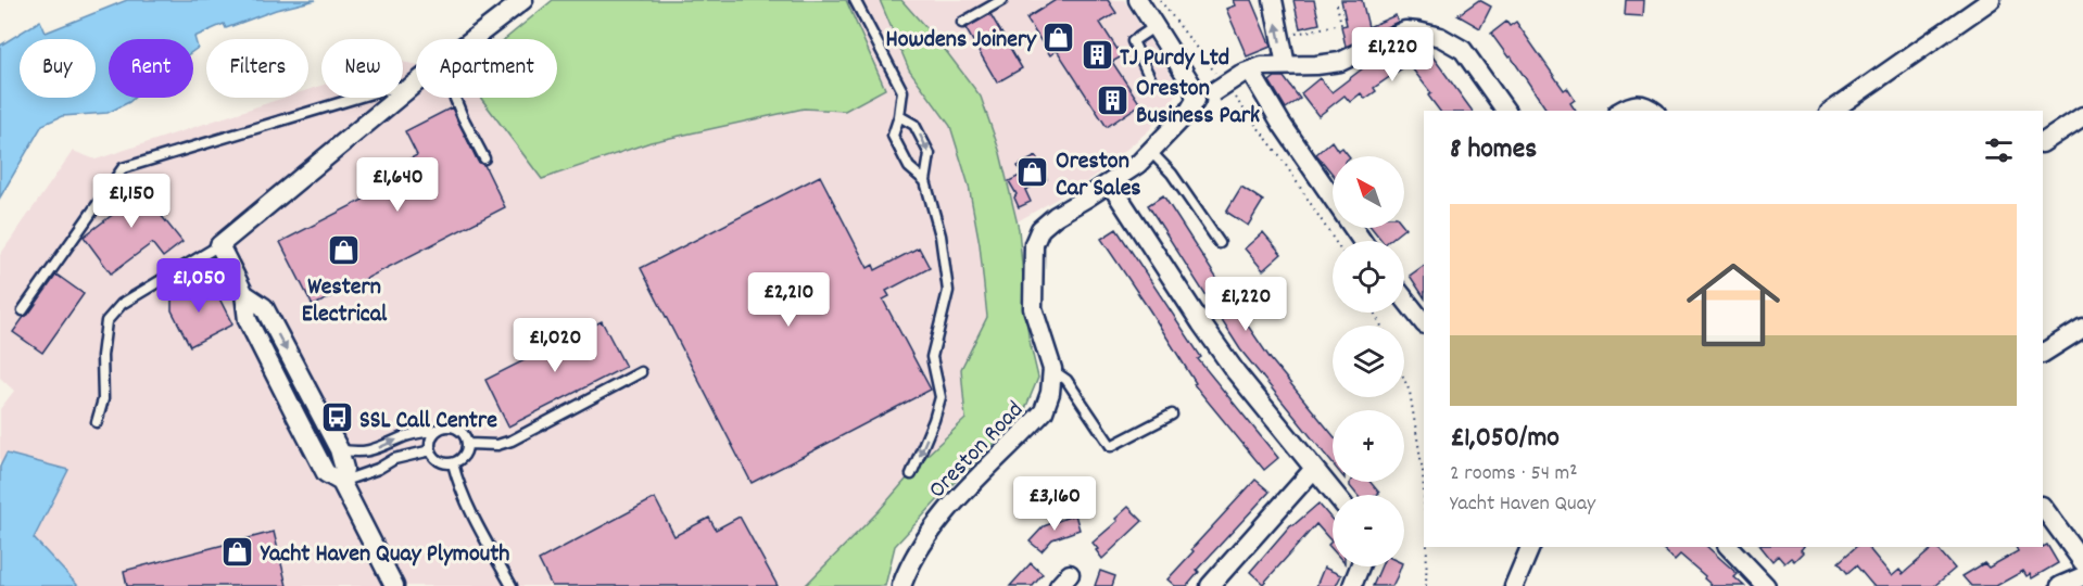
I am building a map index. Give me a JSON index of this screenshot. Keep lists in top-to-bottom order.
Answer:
{
  "streets": {
    "street": ["Oreston Road"]
  },
  "places": {
    "shop": [
      "Howdens Joinery",
      "Oreston Car Sales",
      "Western Electrical",
      "Yacht Haven Quay Plymouth"
    ],
    "building": ["TJ Purdy Ltd", "Oreston Business Park"],
    "bus stop": ["SSL Call Centre"]
  },
  "north": "top left",
  "page": {
    "price": [
      "£1,220",
      "£1,640",
      "£1,150",
      "£1,050",
      "£2,210",
      "£1,220",
      "£1,020",
      "£3,160"
    ],
    "chip": [
      "Buy",
      "Rent",
      "Filters",
      "New",
      "Apartment"
    ],
    "heading": "8 homes",
    "map_buttons": ["+", "−"],
    "list": [
      {
        "name": "£1,050/mo",
        "note": "2 rooms · 54 m² · Yacht Haven Quay"
      }
    ]
  }
}
